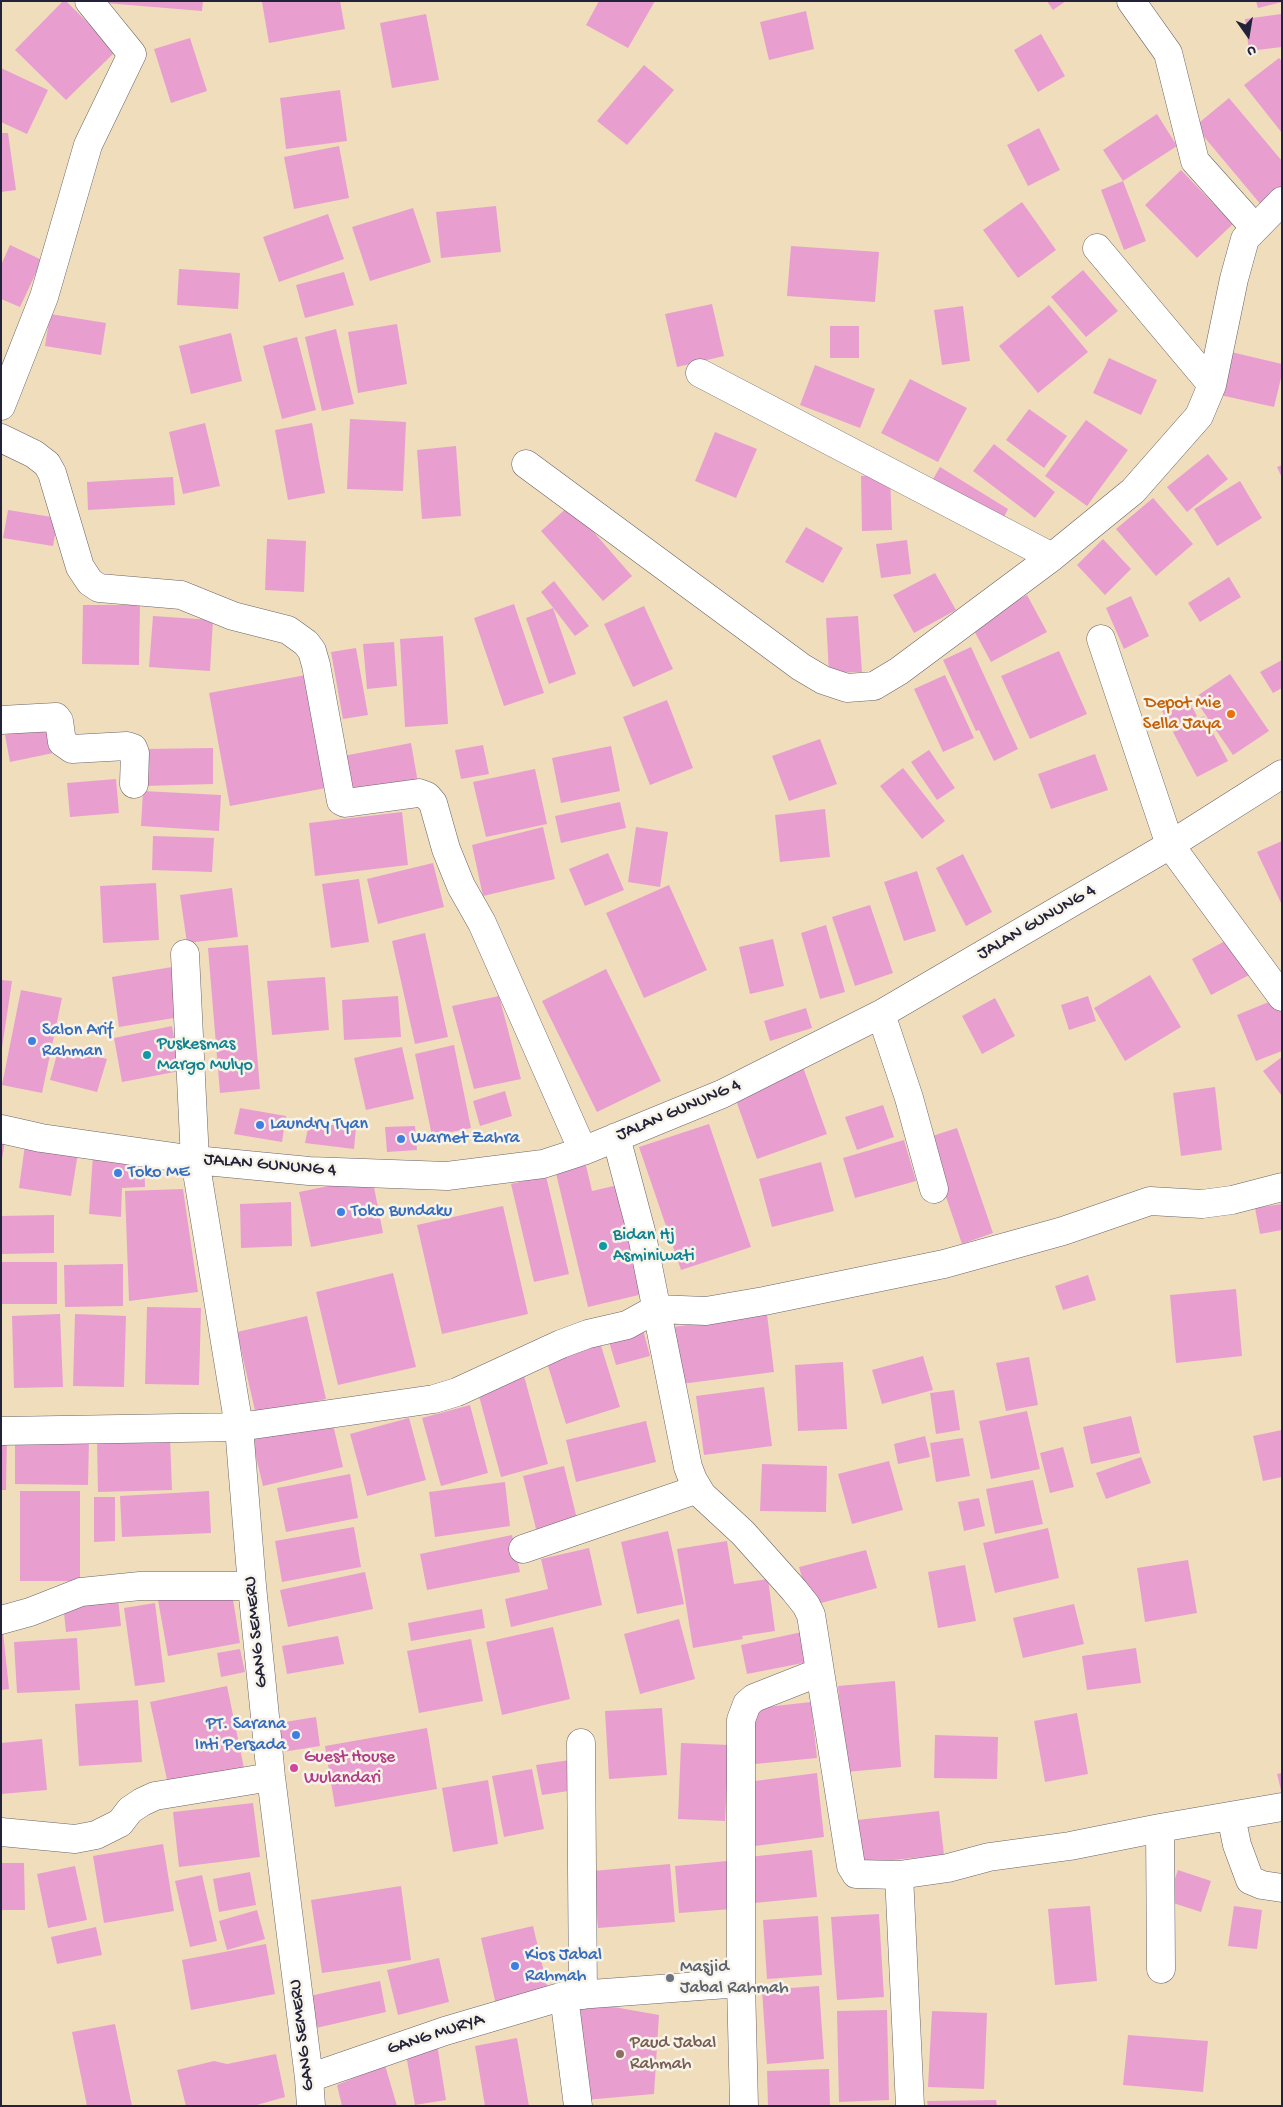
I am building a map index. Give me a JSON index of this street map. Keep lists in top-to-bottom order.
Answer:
{
  "streets": {
    "street": ["JALAN GUNUNG 4", "GANG SEMERU", "GANG MURYA"]
  },
  "crossings": [
    ["JALAN GUNUNG 4", "GANG SEMERU"],
    ["GANG SEMERU", "GANG MURYA"]
  ],
  "places": [
    "Depot Mie Sella Jaya",
    "Salon Arif Rahman",
    "Puskesmas Margo Mulyo",
    "Laundry Tyan",
    "Warnet Zahra",
    "Toko ME",
    "Toko Bundaku",
    "Bidan Hj Asminiwati",
    "PT. Sarana Inti Persada",
    "Guest House Wulandari",
    "Kios Jabal Rahmah",
    "Masjid Jabal Rahmah",
    "Paud Jabal Rahmah"
  ],
  "north": "bottom"
}
